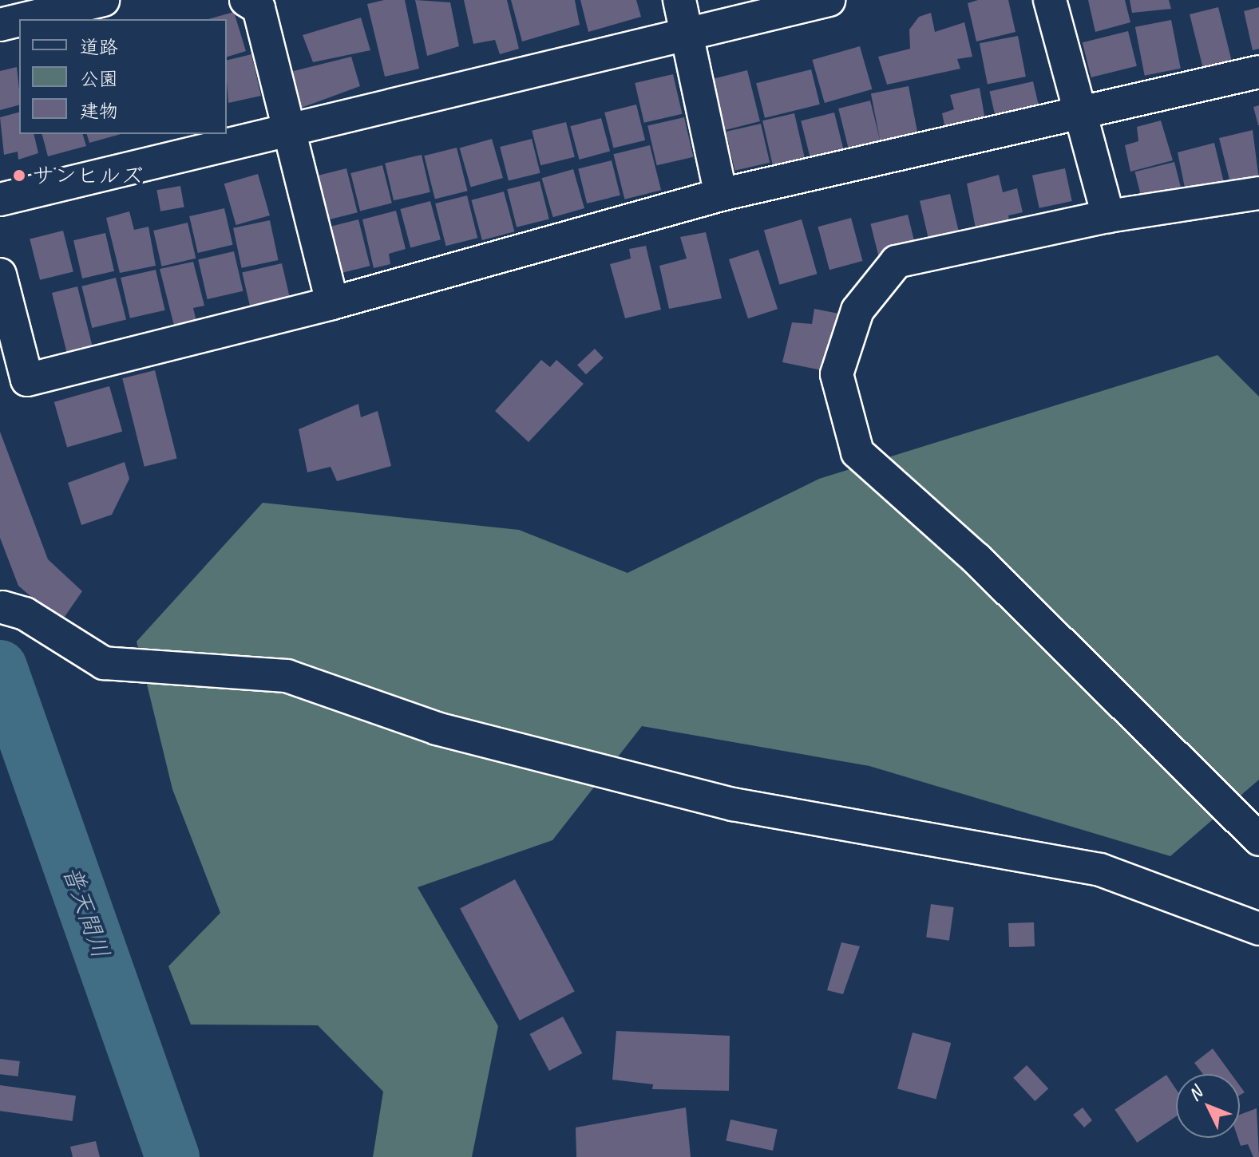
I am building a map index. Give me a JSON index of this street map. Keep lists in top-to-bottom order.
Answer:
{
  "water": ["普天間川"],
  "places": ["サンヒルズ"],
  "legend": ["道路", "公園", "建物"],
  "north": "top left"
}
